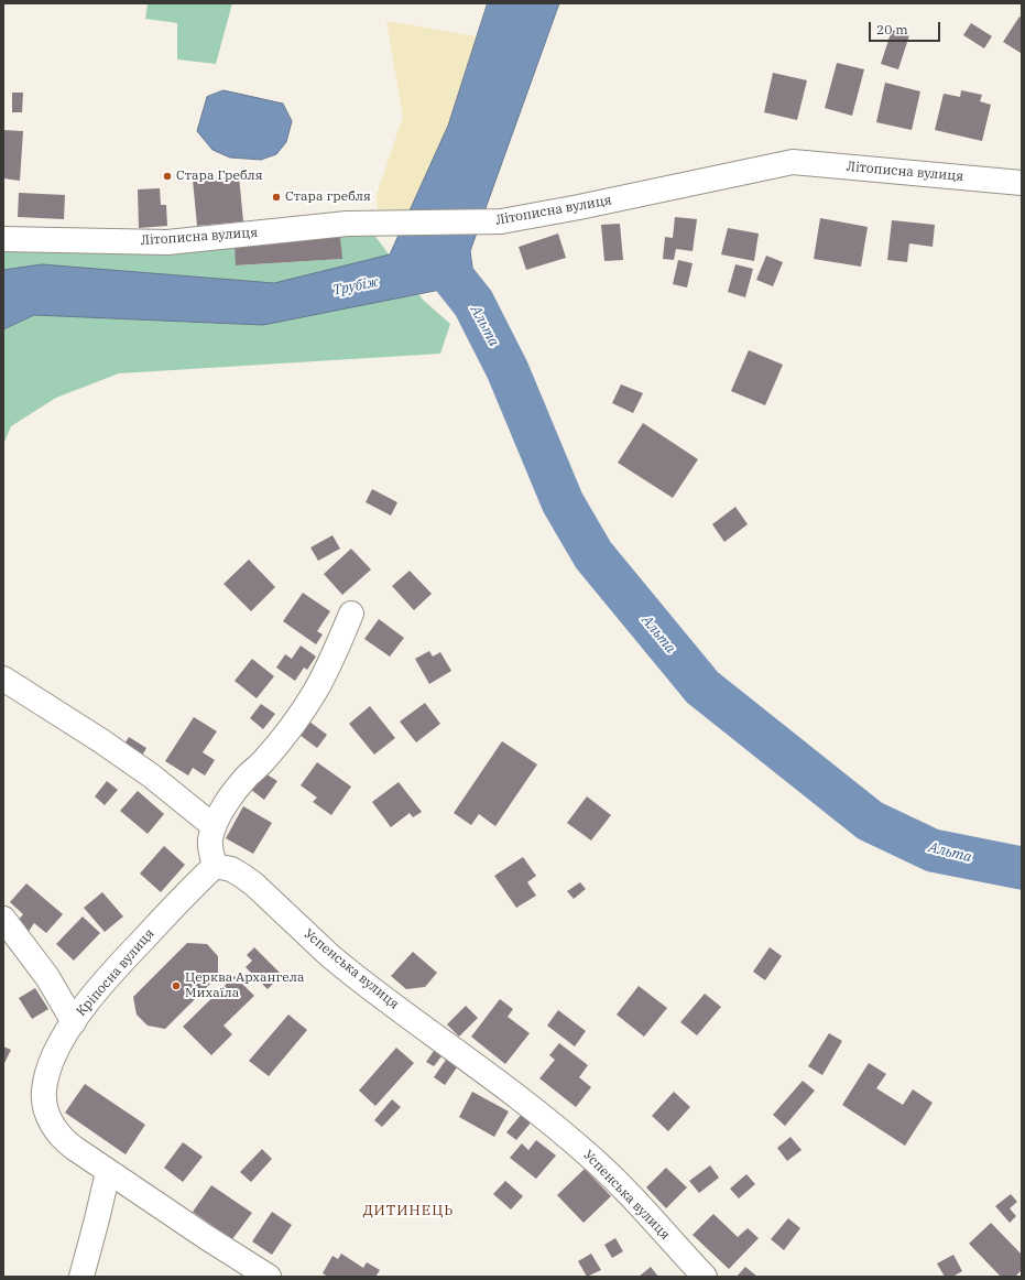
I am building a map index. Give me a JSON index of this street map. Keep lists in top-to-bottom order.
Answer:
{
  "streets": {
    "street": ["Літописна вулиця", "Успенська вулиця", "Кріпосна вулиця"]
  },
  "crossings": [
    ["Успенська вулиця", "Кріпосна вулиця"]
  ],
  "districts": ["ДИТИНЕЦЬ"],
  "water": ["Трубіж", "Альта"],
  "places": ["Стара Гребля", "Стара гребля", "Церква Архангела Михаїла"],
  "scale_bar": "20 m"
}
